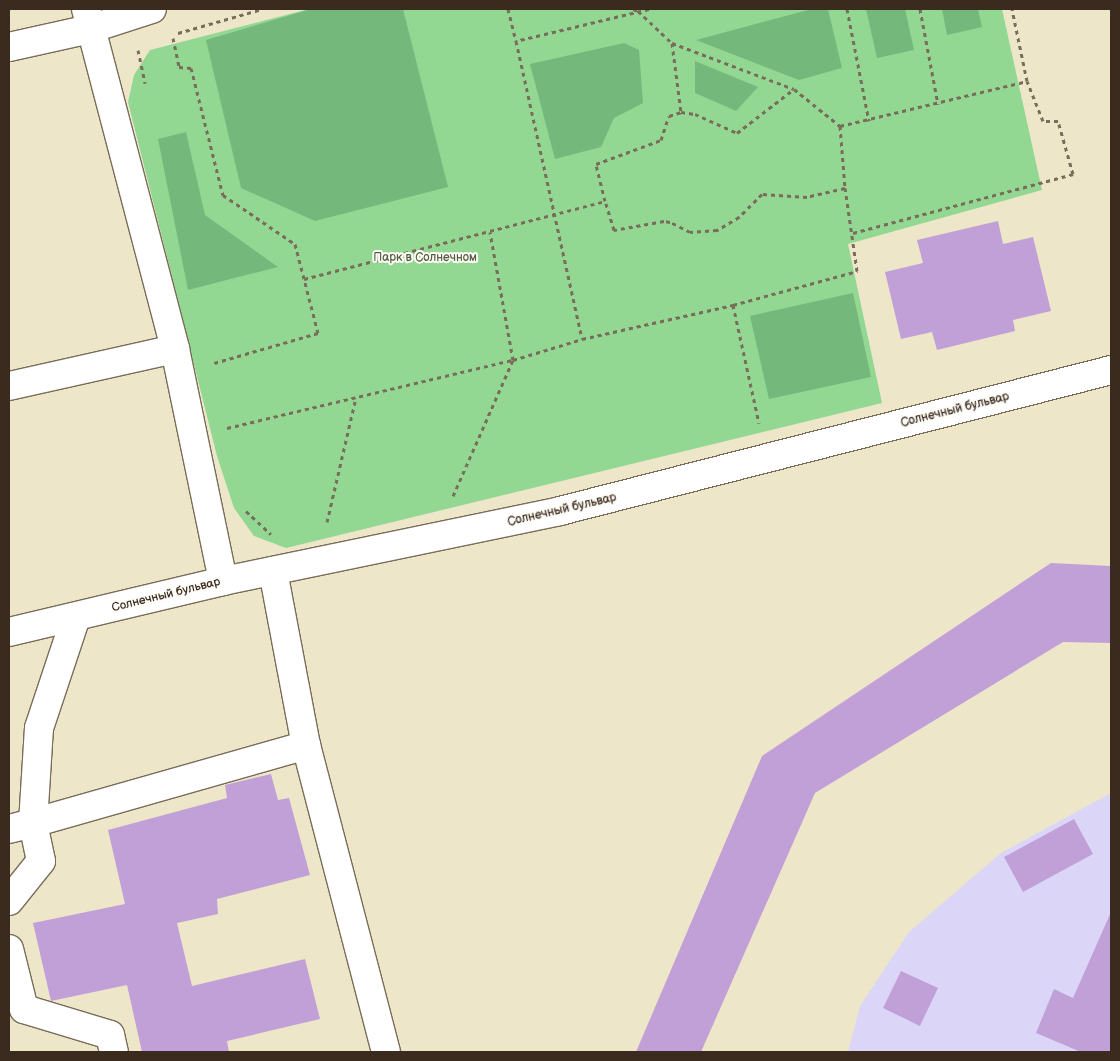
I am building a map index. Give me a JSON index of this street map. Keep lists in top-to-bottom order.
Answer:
{
  "streets": {
    "street": ["Солнечный бульвар"]
  },
  "parks": ["Парк в Солнечном"]
}
